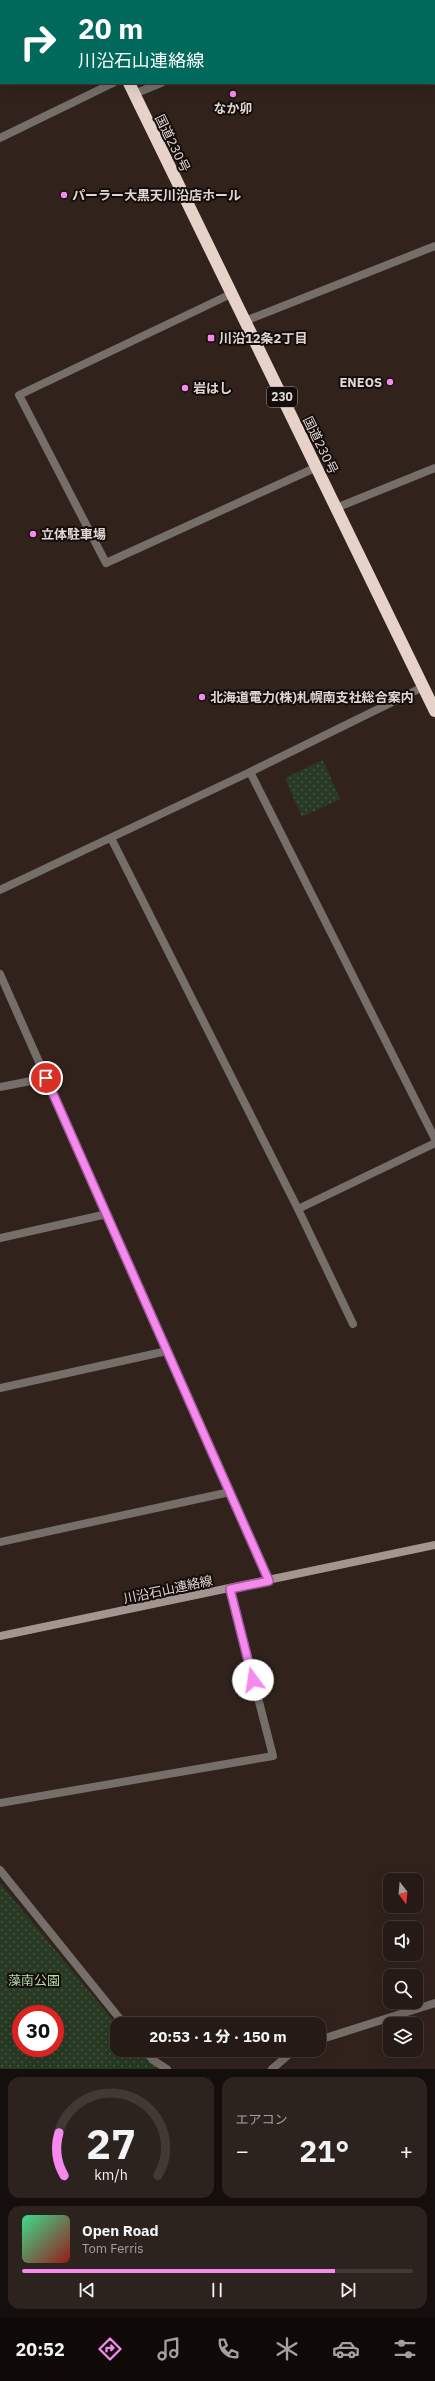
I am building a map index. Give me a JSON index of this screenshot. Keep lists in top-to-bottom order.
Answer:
{
  "streets": {
    "highway": ["国道230号", "230"],
    "street": ["川沿石山連絡線"]
  },
  "parks": ["藻南公園"],
  "places": {
    "other": [
      "なか卯",
      "パーラー大黒天川沿店ホール",
      "ENEOS",
      "岩はし",
      "立体駐車場",
      "北海道電力(株)札幌南支社総合案内"
    ],
    "transit": ["川沿12条2丁目"]
  },
  "north": "bottom",
  "page": {
    "turn": ["20 m", "川沿石山連絡線"],
    "limit": "30",
    "trip": "20:53 · 1 分 · 150 m",
    "tile": "エアコン",
    "heat": ["−", "21°", "+"],
    "song": ["Open Road", "Tom Ferris"],
    "tabs": "20:52",
    "gauge": ["27", "km/h"]
  }
}
